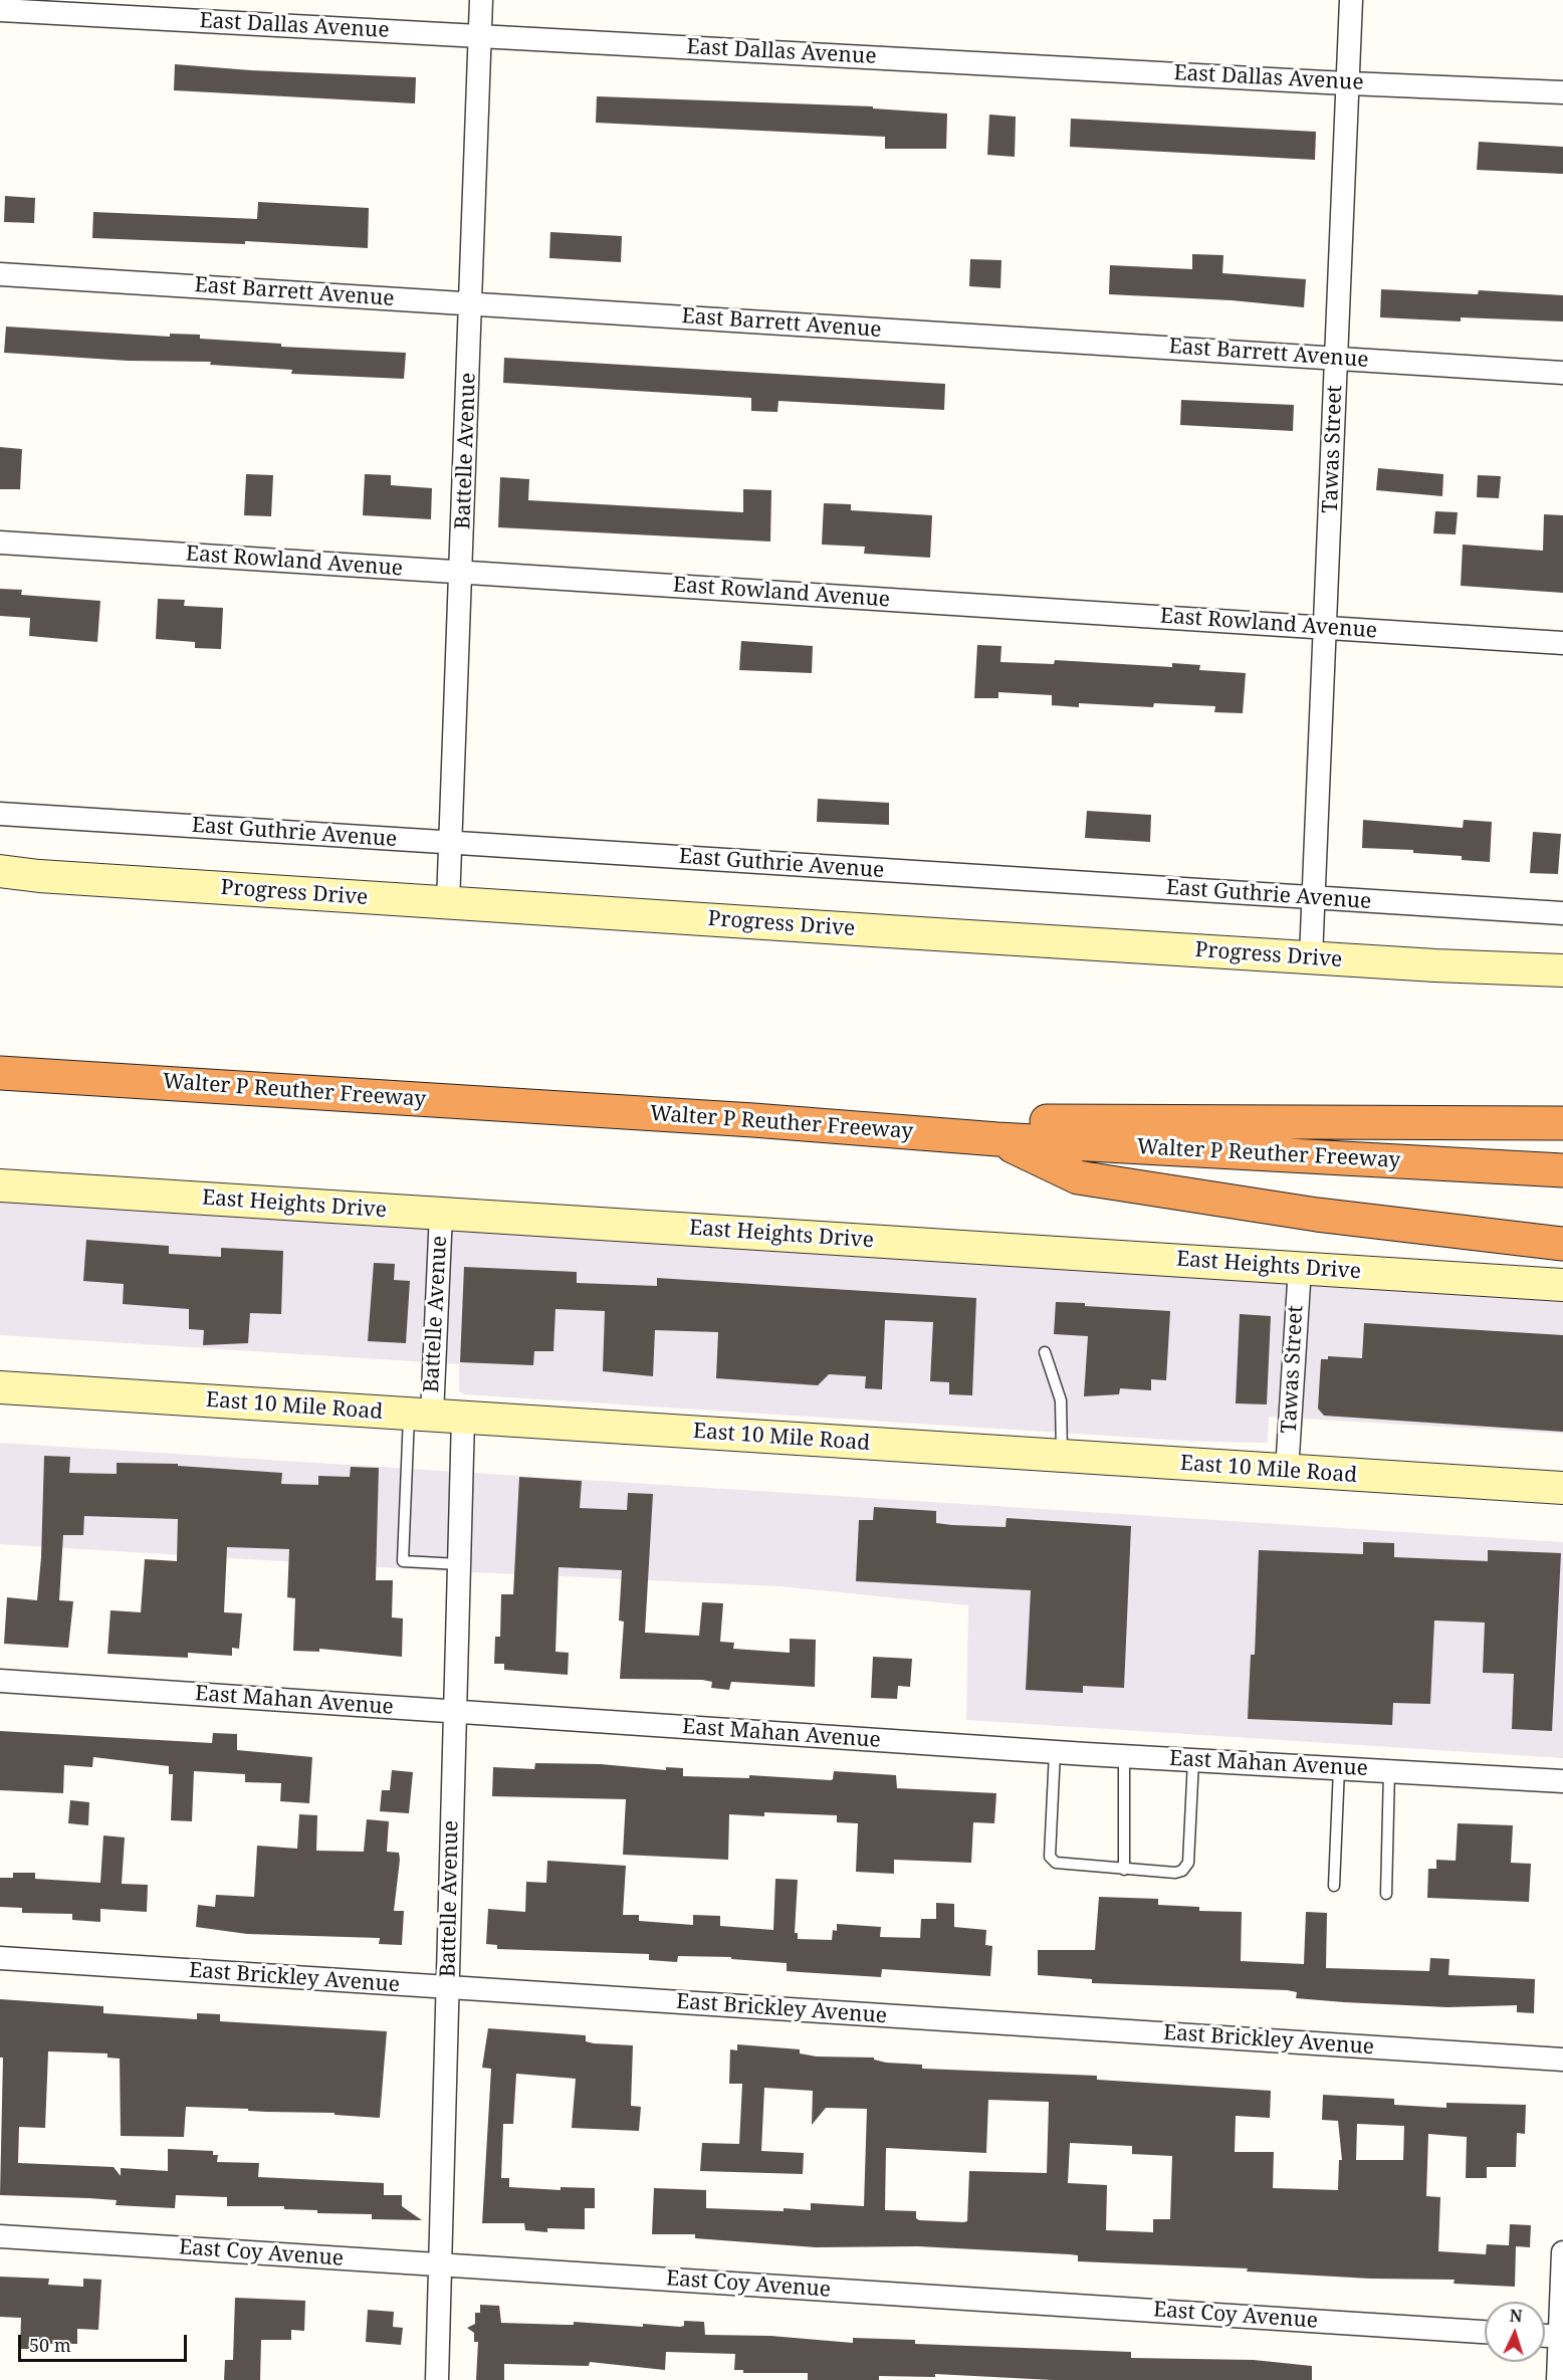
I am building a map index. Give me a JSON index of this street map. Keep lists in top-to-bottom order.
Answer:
{
  "streets": {
    "highway": ["Walter P Reuther Freeway"],
    "main road": ["Progress Drive", "East Heights Drive", "East 10 Mile Road"],
    "street": [
      "East Dallas Avenue",
      "East Barrett Avenue",
      "Tawas Street",
      "Battelle Avenue",
      "East Rowland Avenue",
      "East Guthrie Avenue",
      "East Mahan Avenue",
      "East Brickley Avenue",
      "East Coy Avenue"
    ]
  },
  "crossings": [
    ["East Dallas Avenue", "Tawas Street"],
    ["East Dallas Avenue", "Battelle Avenue"],
    ["East Barrett Avenue", "Tawas Street"],
    ["East Barrett Avenue", "Battelle Avenue"],
    ["Tawas Street", "East Rowland Avenue"],
    ["Tawas Street", "East Guthrie Avenue"],
    ["Tawas Street", "Progress Drive"],
    ["Tawas Street", "East Heights Drive"],
    ["Tawas Street", "East 10 Mile Road"],
    ["Battelle Avenue", "East Rowland Avenue"],
    ["Battelle Avenue", "East Guthrie Avenue"],
    ["Battelle Avenue", "Progress Drive"],
    ["Battelle Avenue", "East Heights Drive"],
    ["Battelle Avenue", "East 10 Mile Road"],
    ["Battelle Avenue", "East Mahan Avenue"],
    ["Battelle Avenue", "East Brickley Avenue"],
    ["Battelle Avenue", "East Coy Avenue"]
  ],
  "scale_bar": "50 m",
  "north": "top"
}
